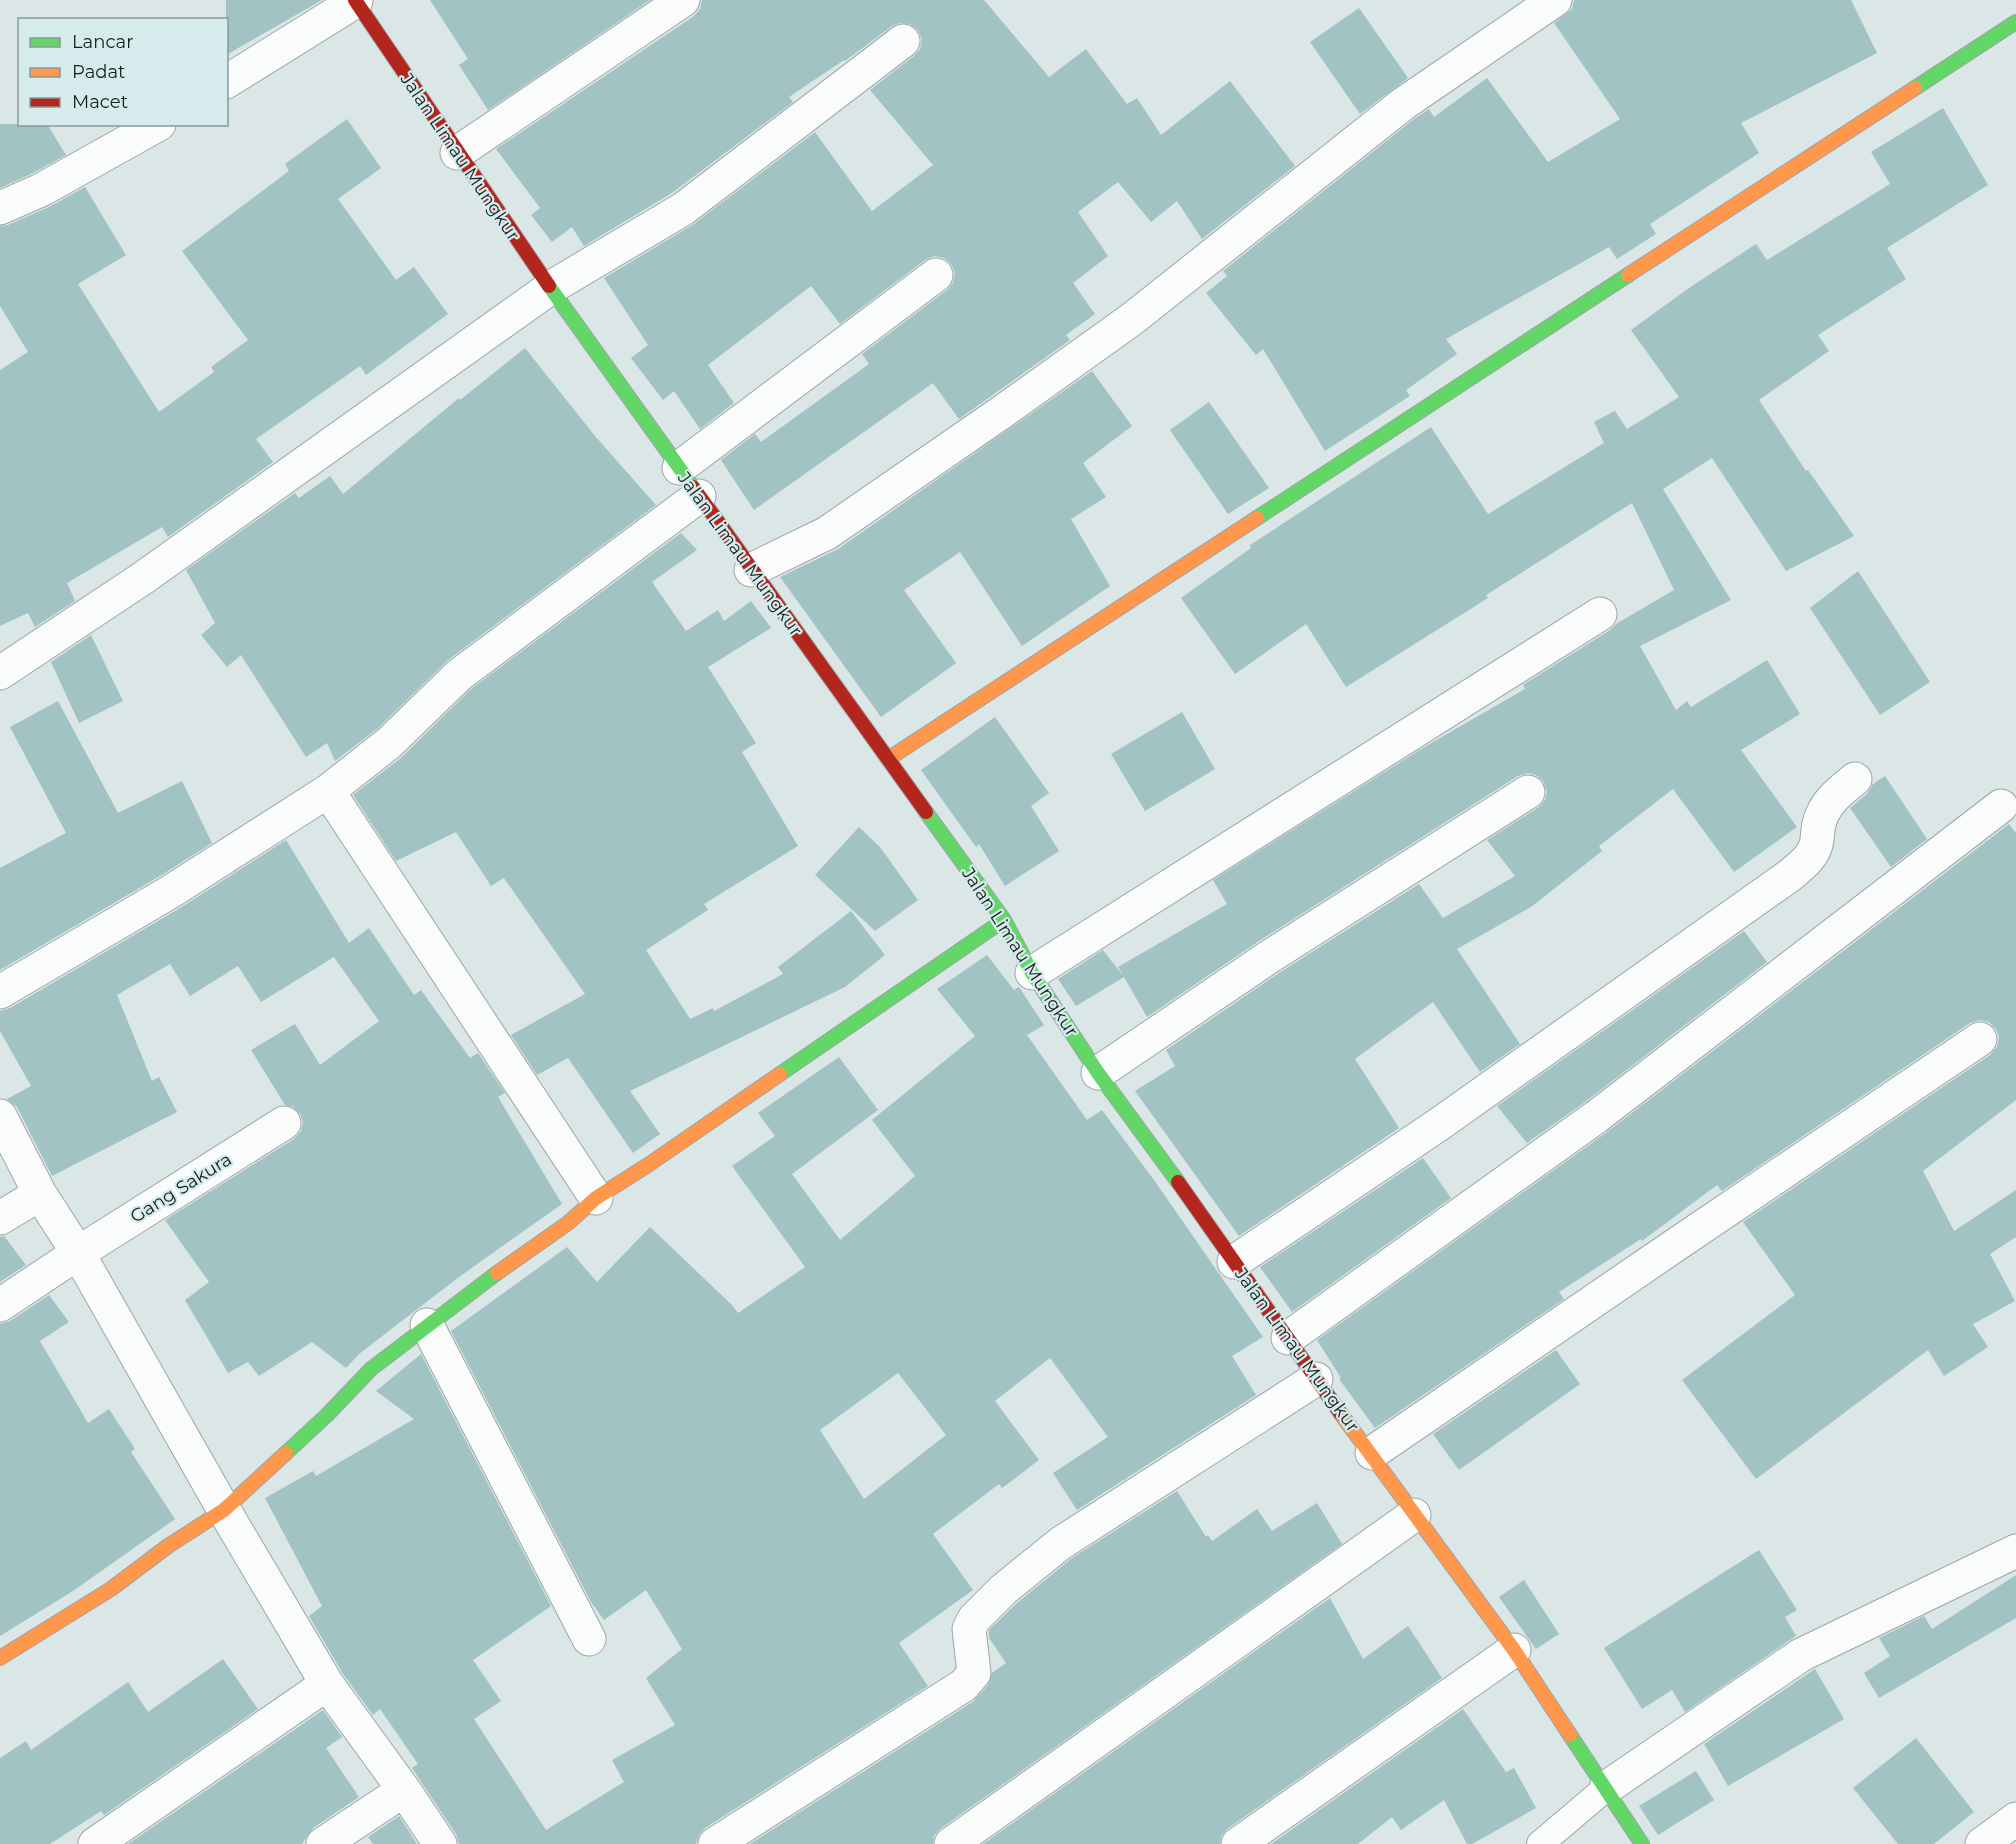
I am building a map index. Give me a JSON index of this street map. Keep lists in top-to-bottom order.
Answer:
{
  "streets": {
    "street": ["Jalan Limau Mungkur", "Gang Sakura"]
  },
  "legend": ["Lancar", "Padat", "Macet"]
}
